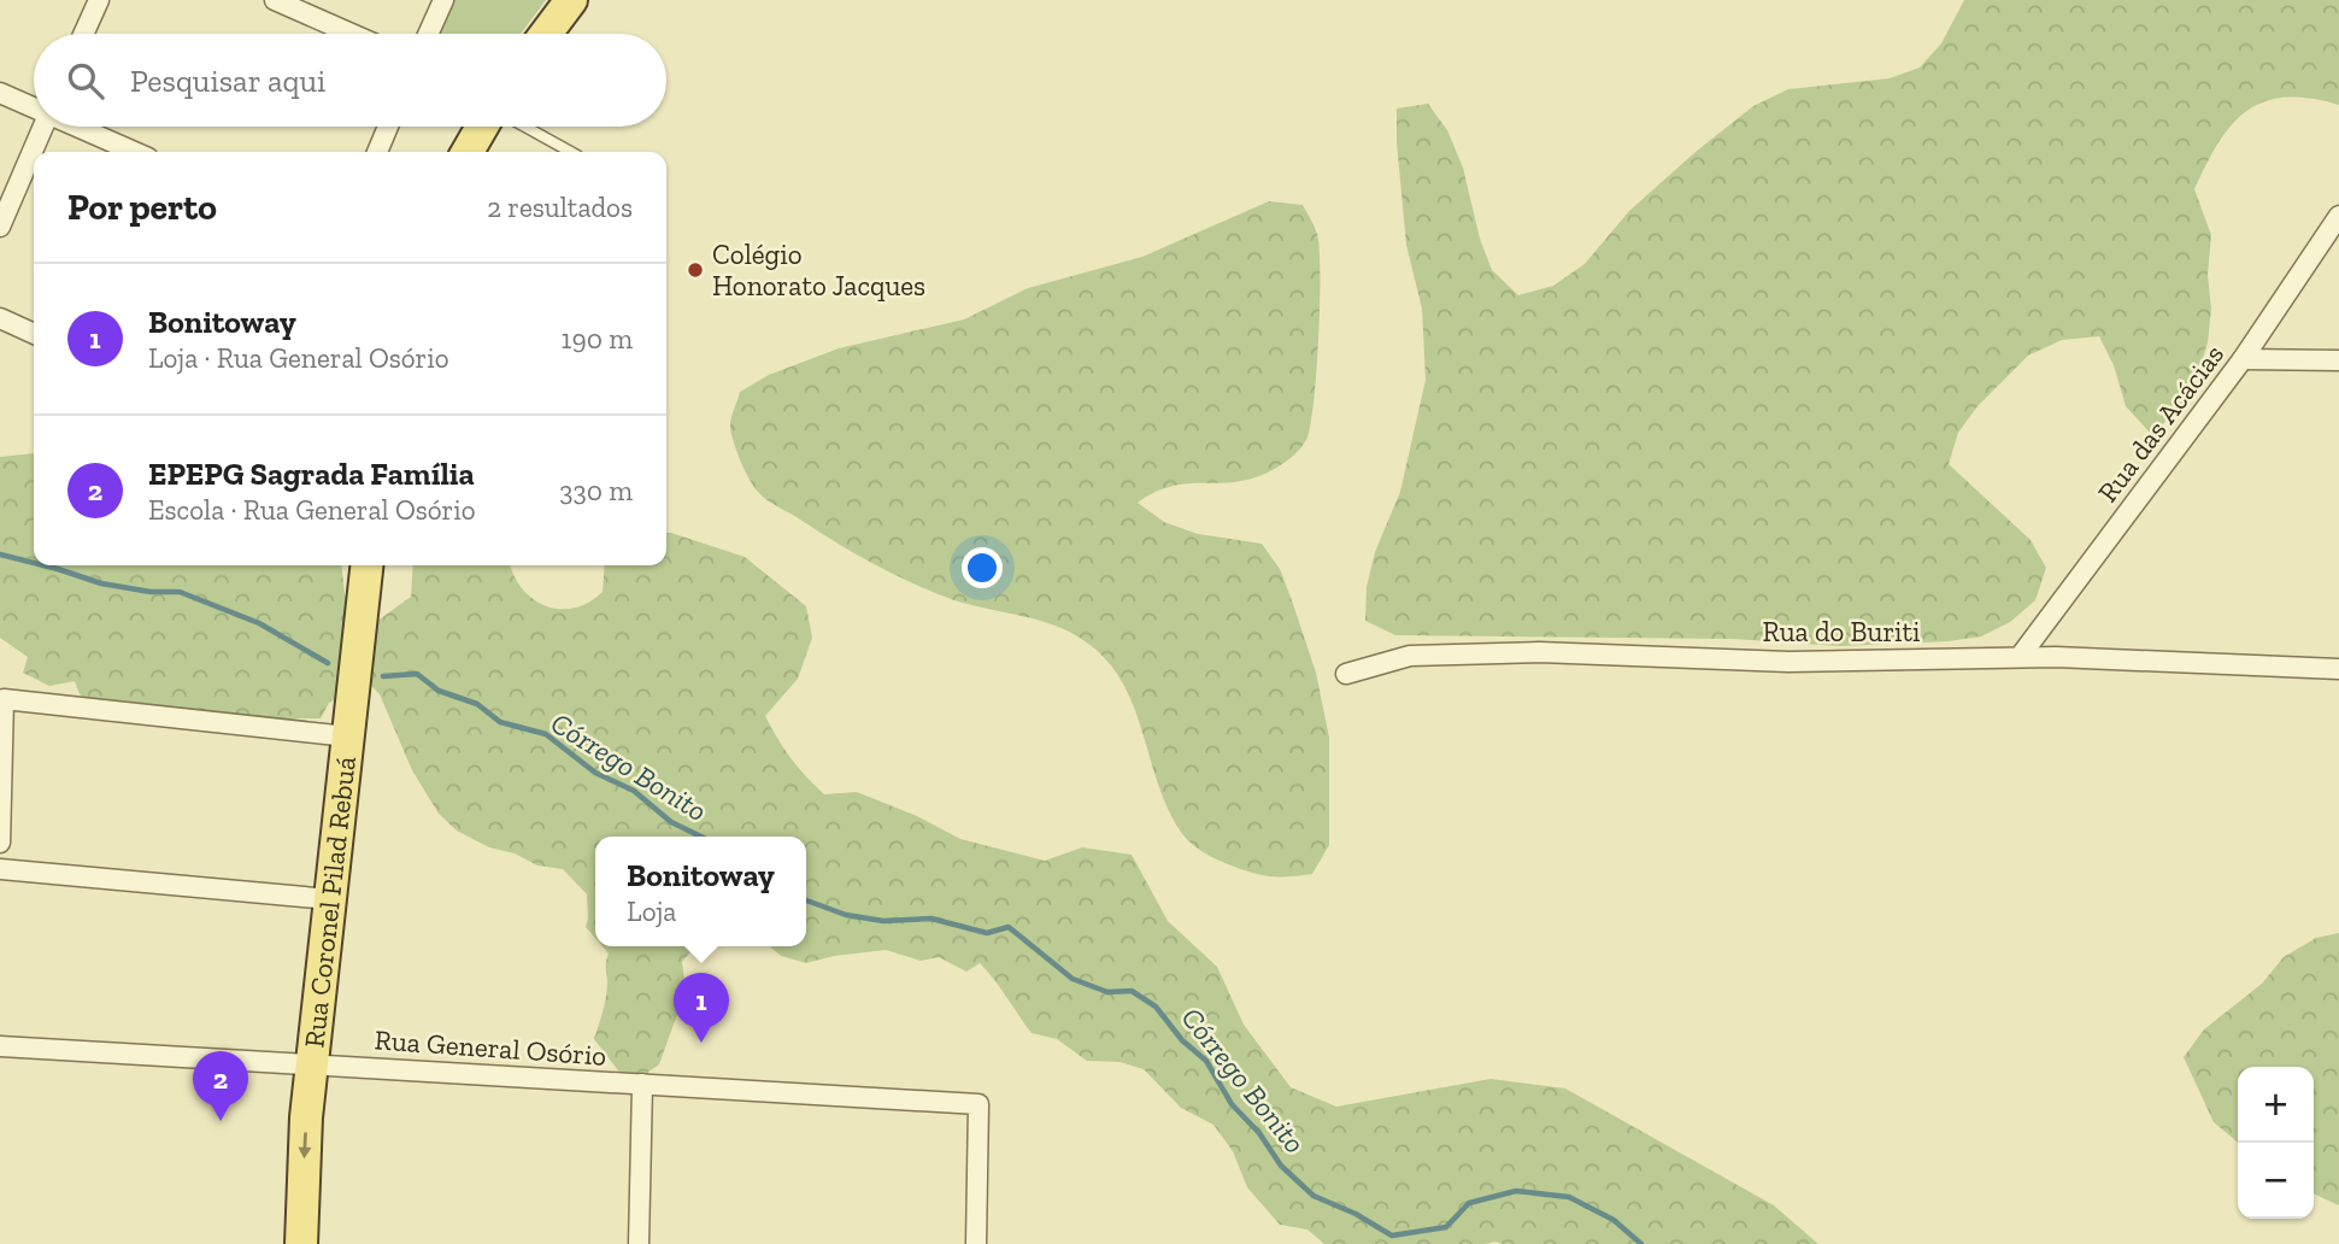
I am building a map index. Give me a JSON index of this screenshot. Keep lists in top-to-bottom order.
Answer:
{
  "streets": {
    "main road": ["Rua Coronel Pilad Rebuá"],
    "street": ["Rua das Acácias", "Rua do Buriti", "Rua General Osório"]
  },
  "crossings": [
    ["Rua das Acácias", "Rua do Buriti"],
    ["Rua Coronel Pilad Rebuá", "Rua General Osório"]
  ],
  "water": ["Córrego Bonito"],
  "places": ["Colégio Honorato Jacques"],
  "page": {
    "search": "Pesquisar aqui",
    "heading": ["Por perto", "2 resultados"],
    "list": [
      {
        "mark": "1",
        "name": "Bonitoway",
        "note": "Loja · Rua General Osório",
        "value": "190 m"
      },
      {
        "mark": "2",
        "name": "EPEPG Sagrada Família",
        "note": "Escola · Rua General Osório",
        "value": "330 m"
      }
    ],
    "popup": ["Bonitoway", "Loja"],
    "pins": ["1", "2"],
    "map_buttons": ["+", "−"]
  }
}
